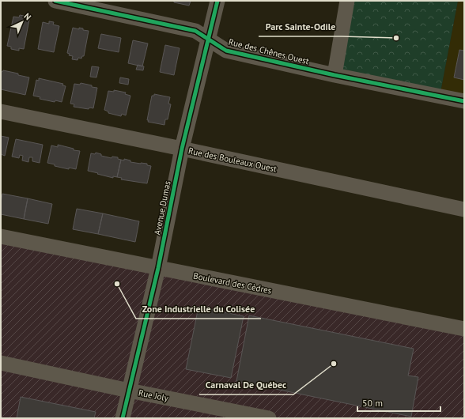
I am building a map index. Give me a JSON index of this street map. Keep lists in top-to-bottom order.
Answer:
{
  "streets": {
    "street": [
      "Rue des Chênes Ouest",
      "Rue des Bouleaux Ouest",
      "Avenue Dumas",
      "Boulevard des Cèdres",
      "Rue Joly"
    ]
  },
  "crossings": [
    ["Rue des Chênes Ouest", "Avenue Dumas"],
    ["Rue des Bouleaux Ouest", "Avenue Dumas"],
    ["Avenue Dumas", "Boulevard des Cèdres"],
    ["Avenue Dumas", "Rue Joly"]
  ],
  "places": ["Parc Sainte-Odile", "Zone Industrielle du Colisée", "Carnaval De Québec"],
  "scale_bar": "50 m",
  "north": "top right"
}
